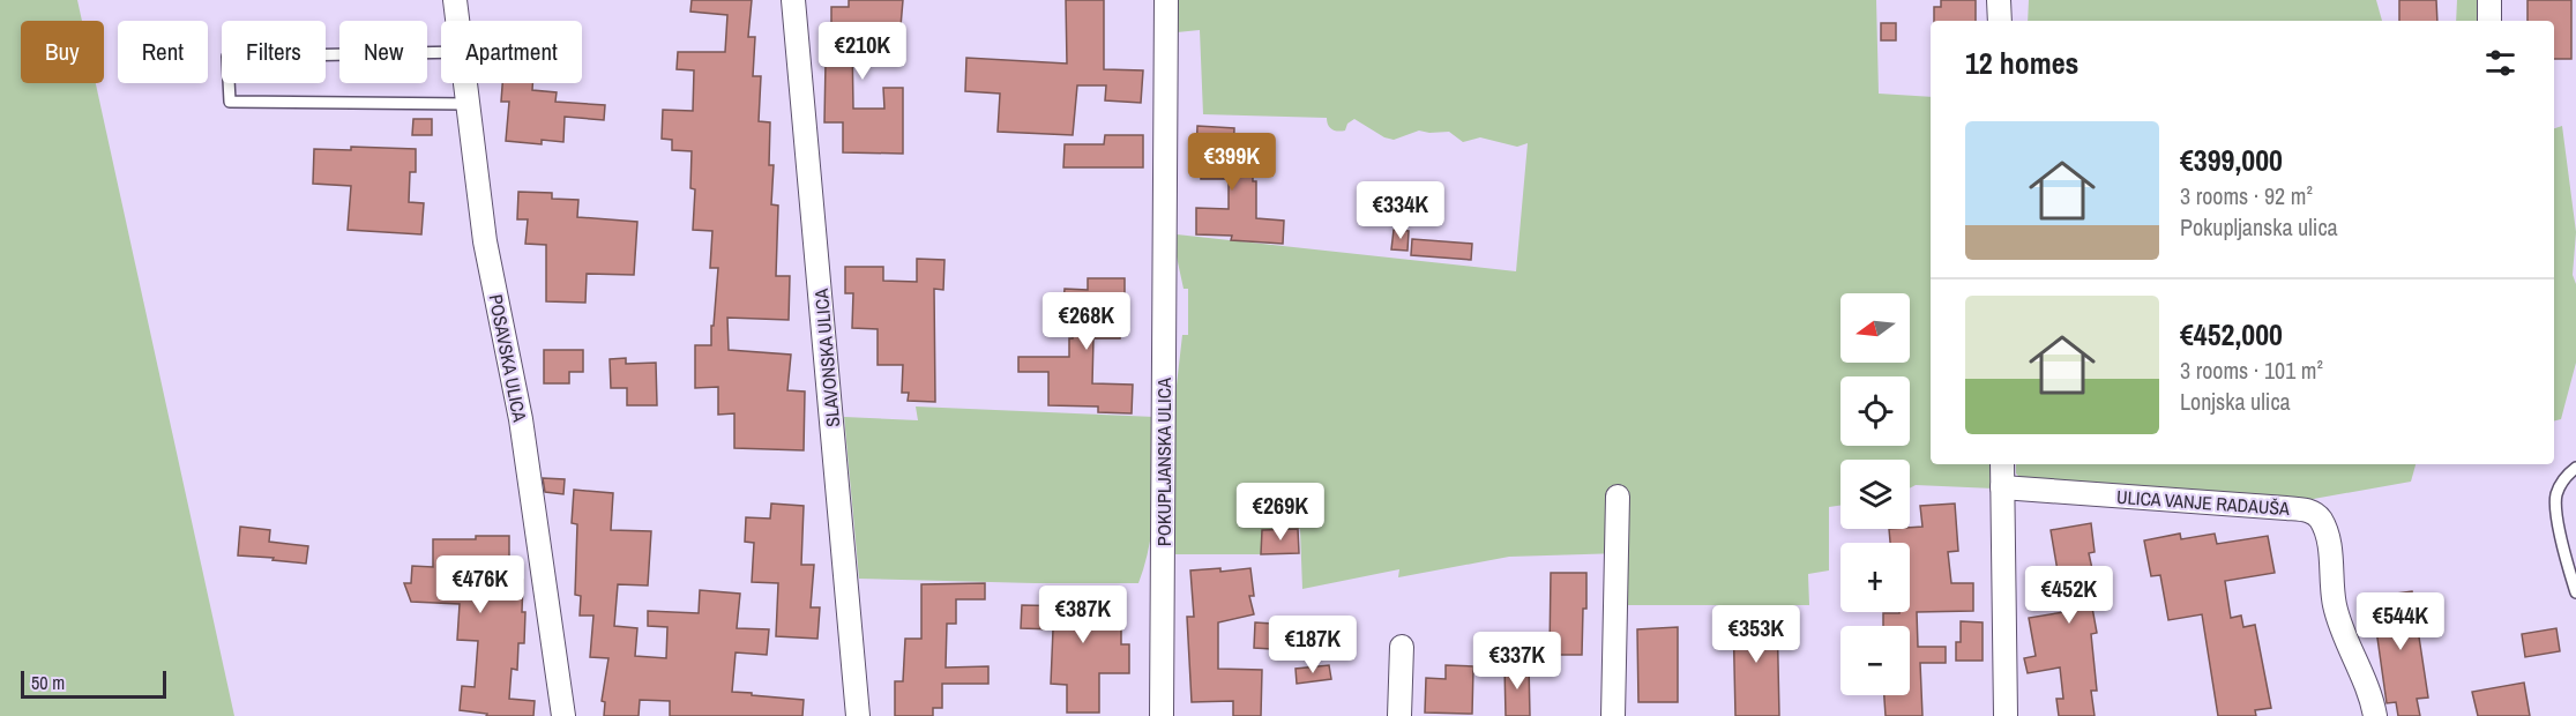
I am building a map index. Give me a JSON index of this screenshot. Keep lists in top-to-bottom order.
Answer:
{
  "streets": {
    "street": [
      "POSAVSKA ULICA",
      "SLAVONSKA ULICA",
      "POKUPLJANSKA ULICA",
      "ULICA VANJE RADAUŠA"
    ]
  },
  "scale_bar": "50 m",
  "north": "left",
  "page": {
    "chip": [
      "Buy",
      "Rent",
      "Filters",
      "New",
      "Apartment"
    ],
    "heading": "12 homes",
    "price": [
      "€210K",
      "€399K",
      "€334K",
      "€268K",
      "€269K",
      "€476K",
      "€452K",
      "€387K",
      "€544K",
      "€353K",
      "€187K",
      "€337K"
    ],
    "list": [
      {
        "name": "€399,000",
        "note": "3 rooms · 92 m² · Pokupljanska ulica"
      },
      {
        "name": "€452,000",
        "note": "3 rooms · 101 m² · Lonjska ulica"
      }
    ],
    "map_buttons": ["+", "−"],
    "scale": "50 m"
  }
}
